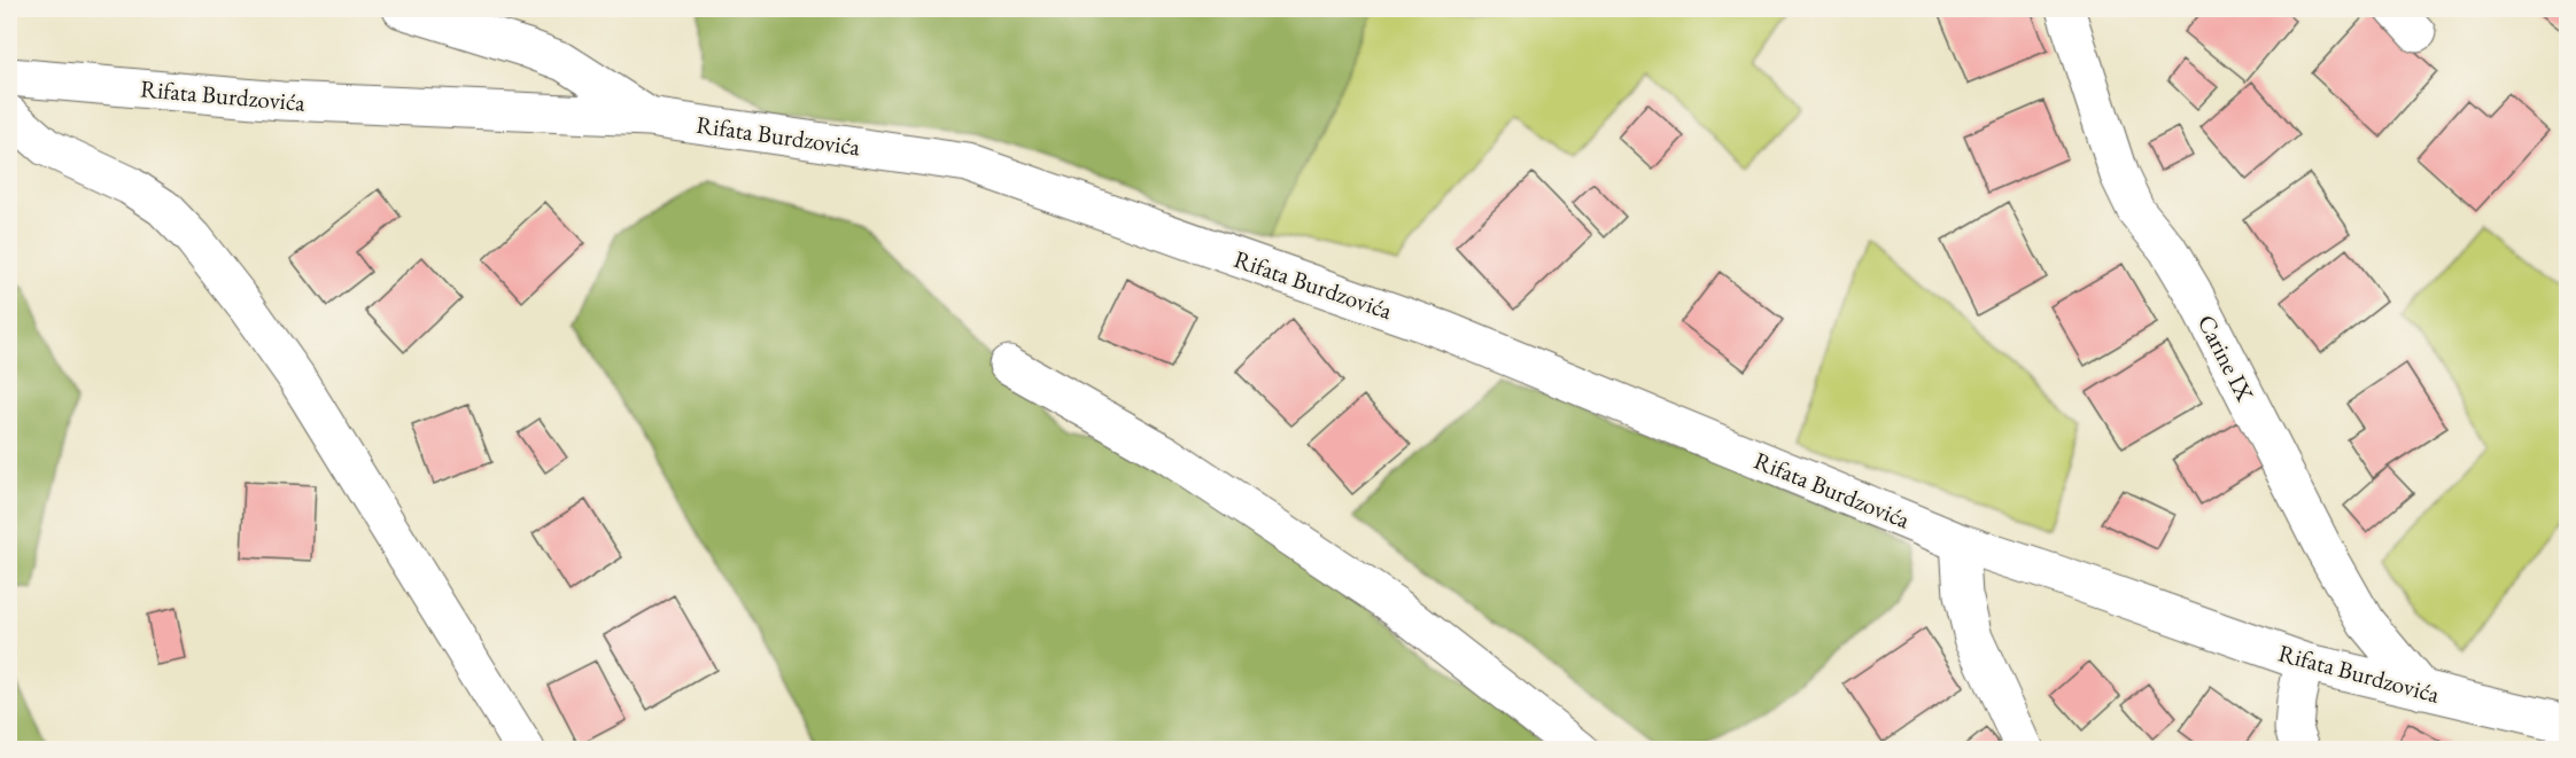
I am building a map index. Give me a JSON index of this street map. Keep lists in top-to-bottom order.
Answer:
{
  "streets": {
    "street": ["Rifata Burdzovića", "Carine IX"]
  },
  "crossings": [
    ["Rifata Burdzovića", "Carine IX"]
  ]
}
